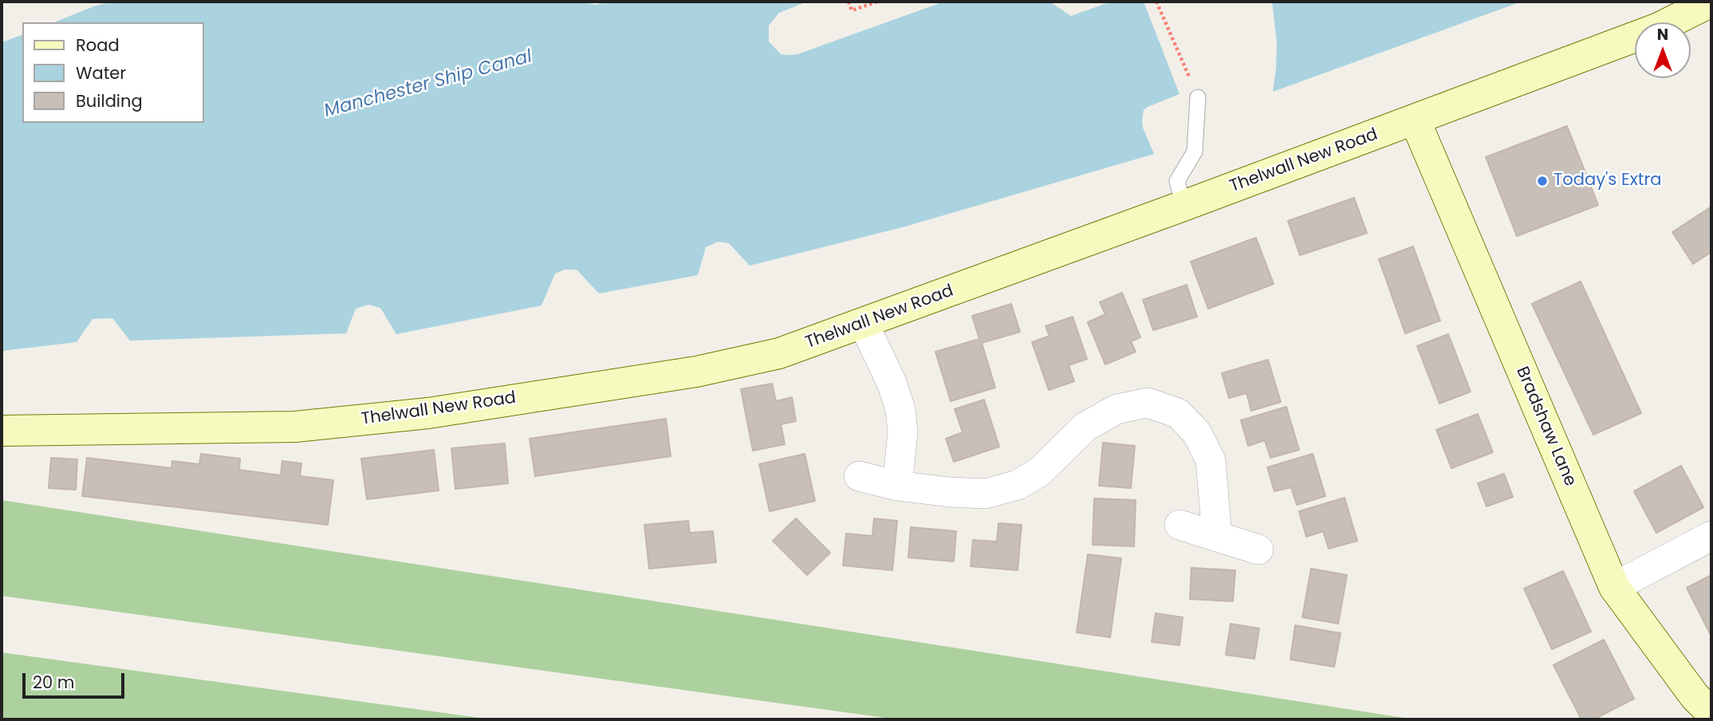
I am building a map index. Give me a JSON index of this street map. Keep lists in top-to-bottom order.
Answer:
{
  "streets": {
    "main road": ["Thelwall New Road", "Bradshaw Lane"]
  },
  "crossings": [
    ["Thelwall New Road", "Bradshaw Lane"]
  ],
  "water": ["Manchester Ship Canal"],
  "places": ["Today's Extra"],
  "legend": ["Road", "Water", "Building"],
  "scale_bar": "20 m",
  "north": "top"
}
